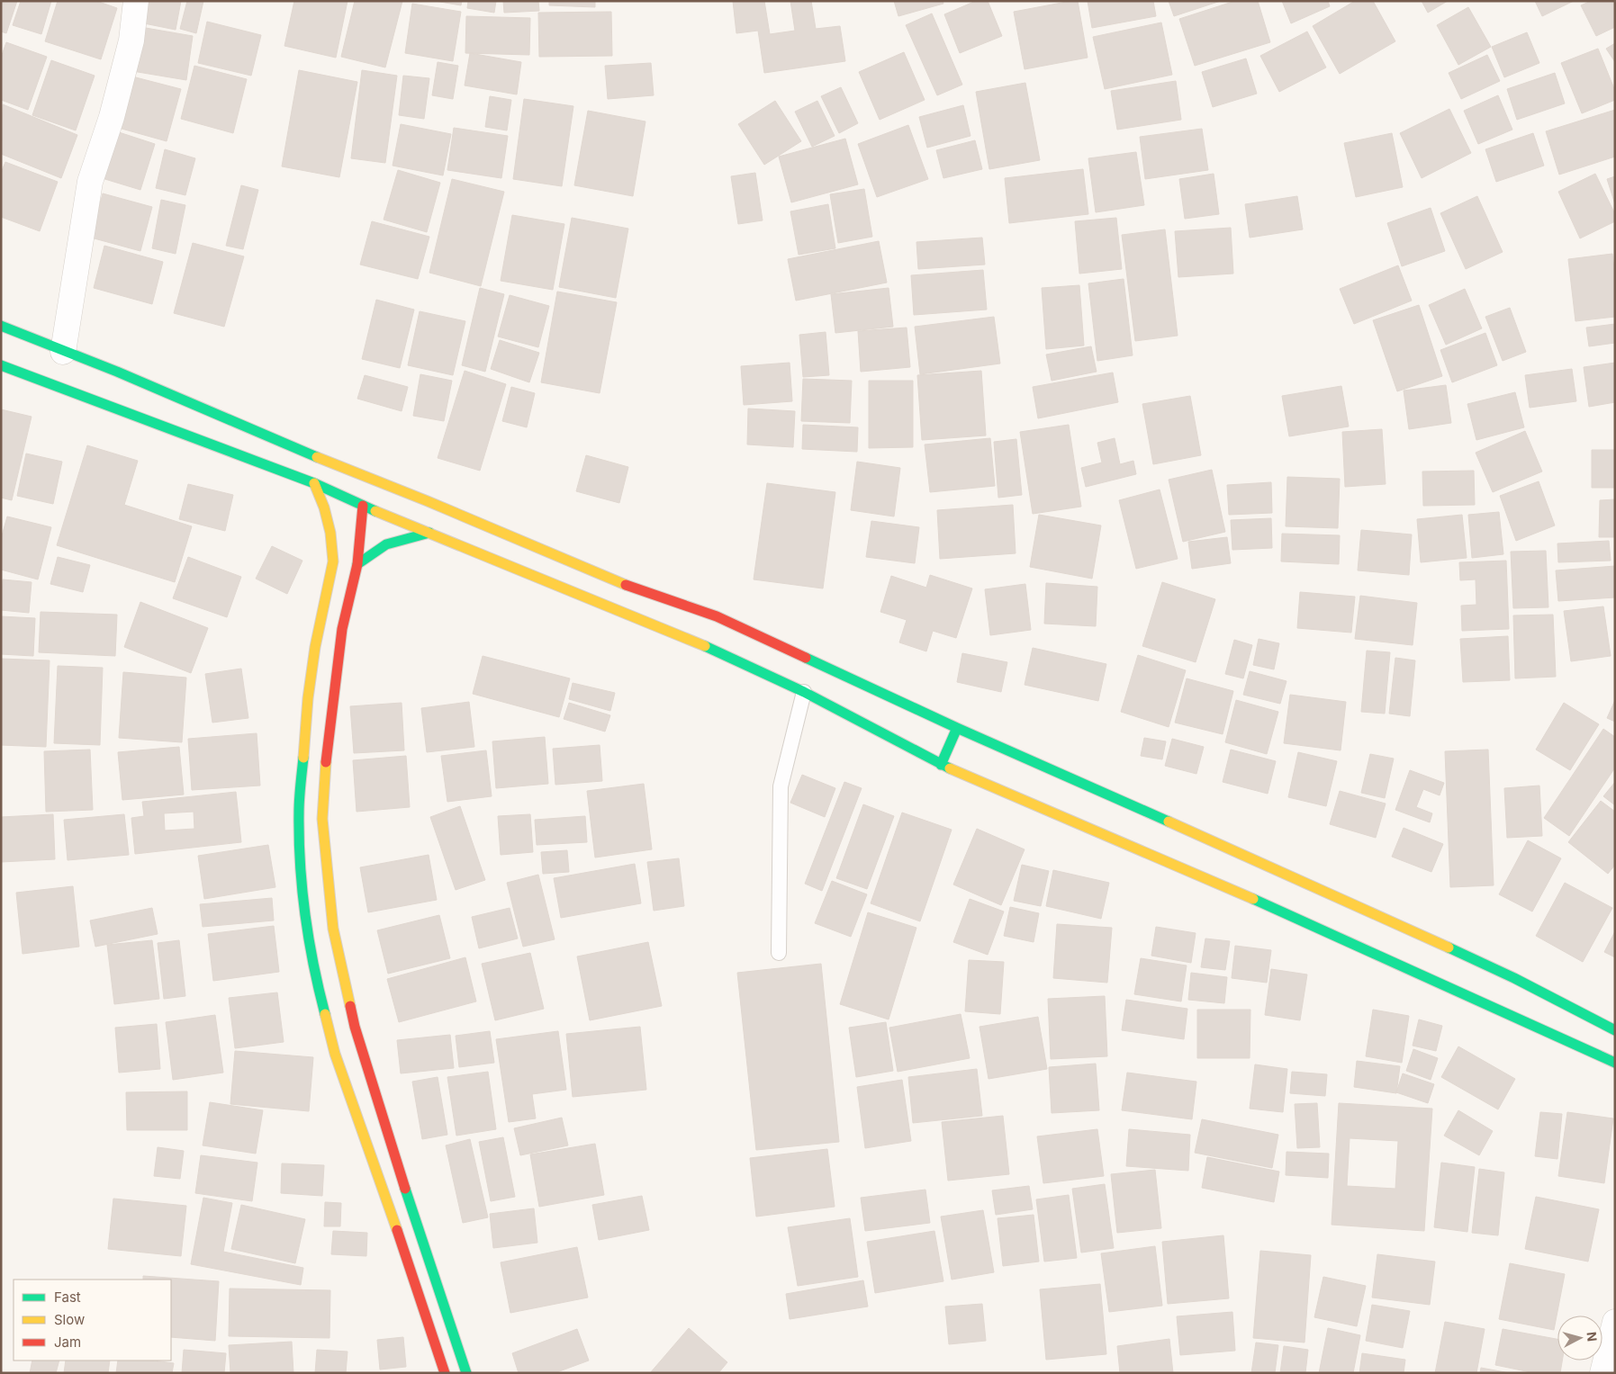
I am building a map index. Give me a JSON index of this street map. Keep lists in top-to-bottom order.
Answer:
{
  "legend": ["Fast", "Slow", "Jam"],
  "north": "right"
}
